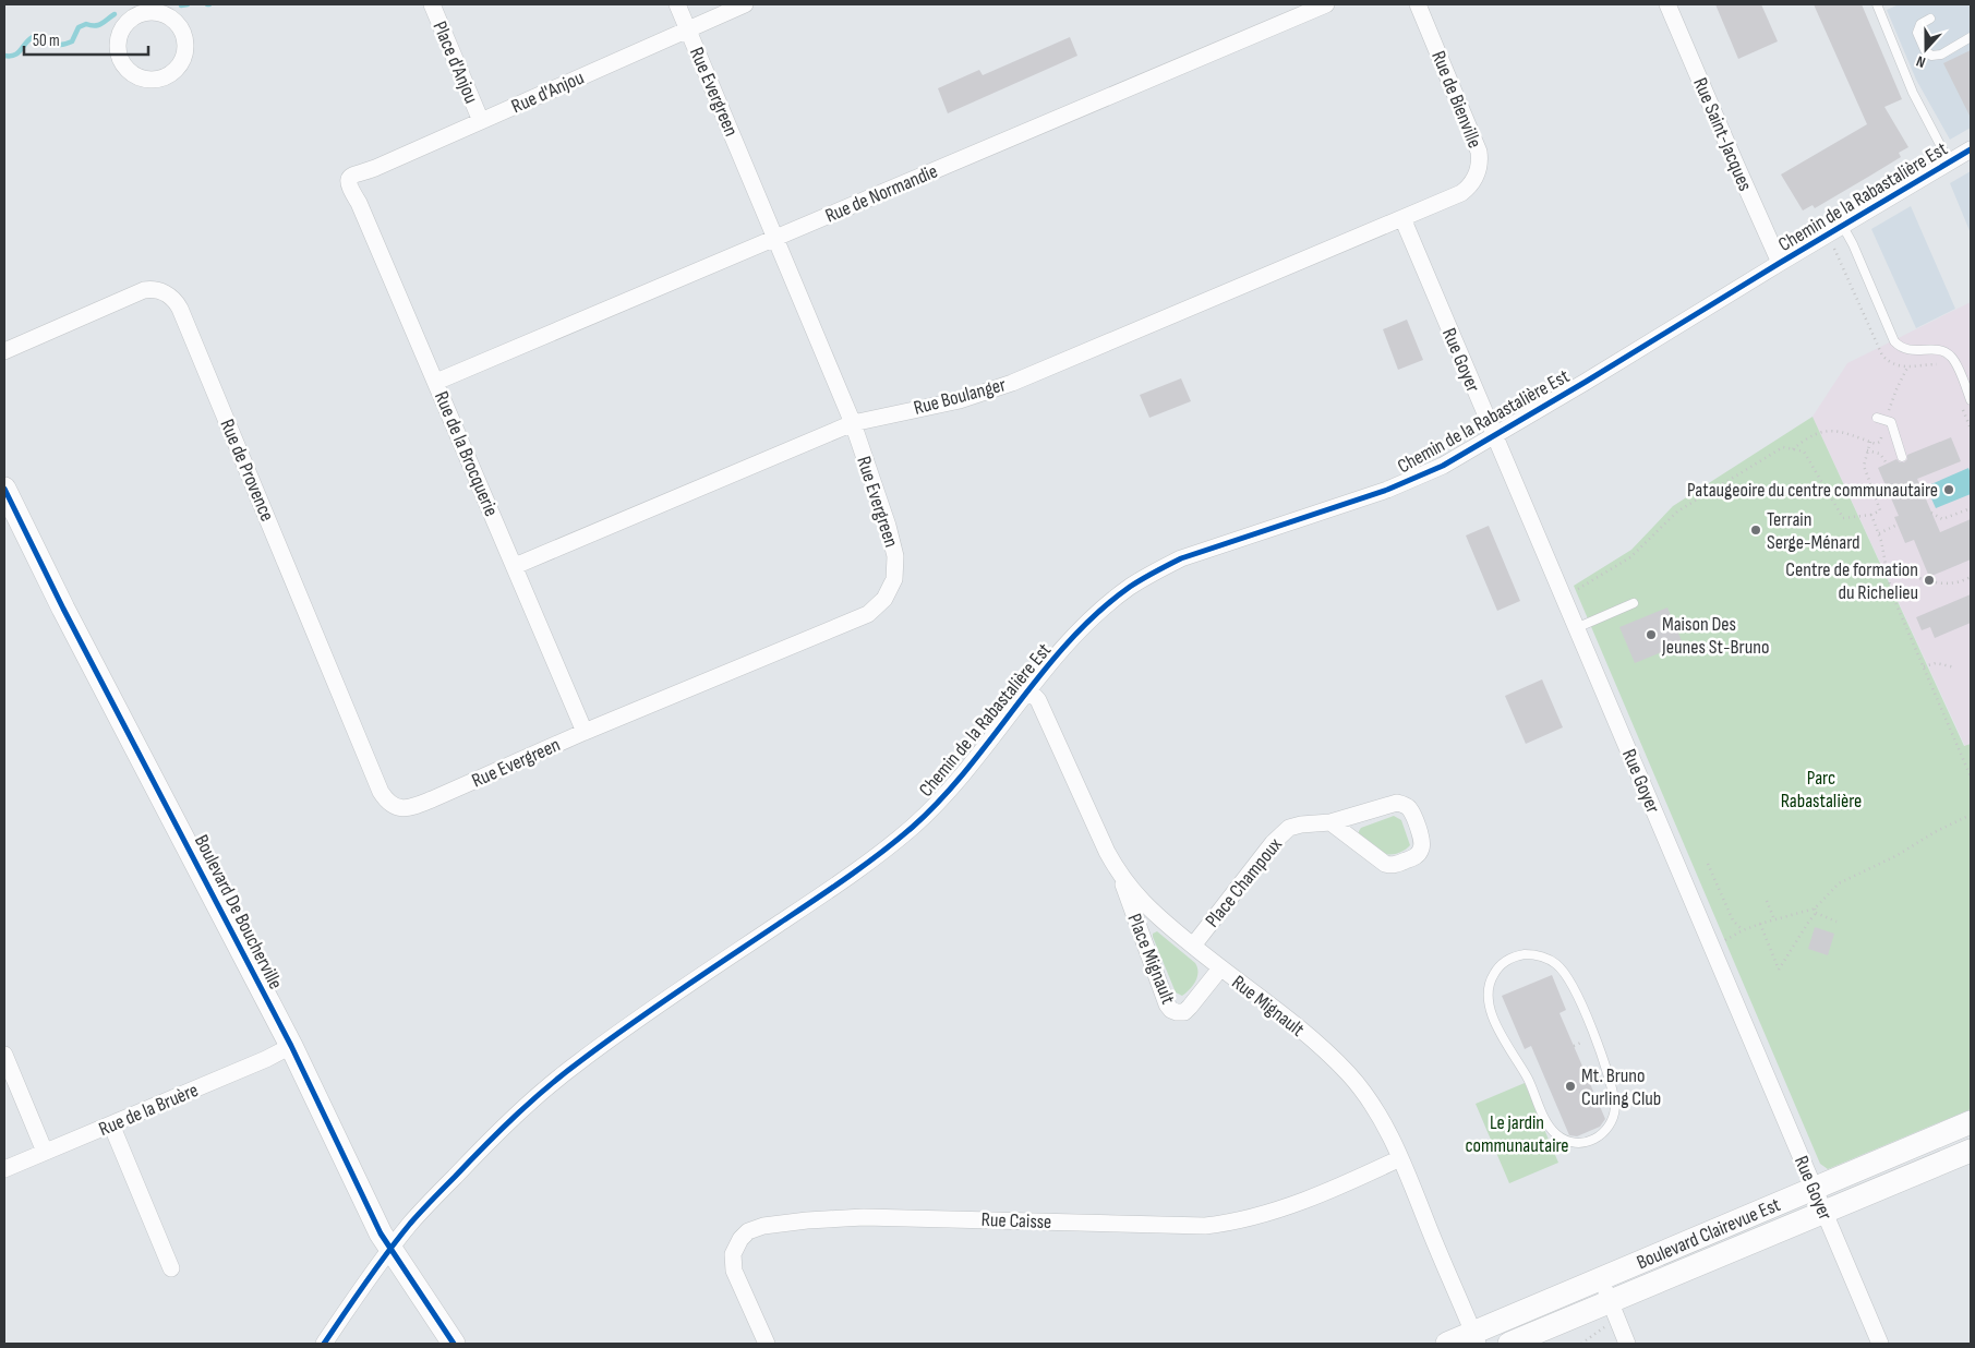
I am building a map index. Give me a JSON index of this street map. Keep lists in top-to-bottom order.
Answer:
{
  "streets": {
    "street": [
      "Place d'Anjou",
      "Rue d'Anjou",
      "Rue Evergreen",
      "Rue de Bienville",
      "Rue Saint-Jacques",
      "Rue de Normandie",
      "Chemin de la Rabastalière Est",
      "Rue Goyer",
      "Rue Boulanger",
      "Rue de la Brocquerie",
      "Rue de Provence",
      "Place Champoux",
      "Boulevard De Boucherville",
      "Place Mignault",
      "Rue Mignault",
      "Rue de la Bruère",
      "Rue Caisse",
      "Boulevard Clairevue Est"
    ]
  },
  "crossings": [
    ["Place d'Anjou", "Rue d'Anjou"],
    ["Rue d'Anjou", "Rue Evergreen"],
    ["Rue d'Anjou", "Rue de la Brocquerie"],
    ["Rue Evergreen", "Rue de Normandie"],
    ["Rue Evergreen", "Rue Boulanger"],
    ["Rue Evergreen", "Rue de la Brocquerie"],
    ["Rue Evergreen", "Rue de Provence"],
    ["Rue de Bienville", "Rue Goyer"],
    ["Rue de Bienville", "Rue Boulanger"],
    ["Rue Saint-Jacques", "Chemin de la Rabastalière Est"],
    ["Rue de Normandie", "Rue de la Brocquerie"],
    ["Chemin de la Rabastalière Est", "Rue Goyer"],
    ["Chemin de la Rabastalière Est", "Boulevard De Boucherville"],
    ["Chemin de la Rabastalière Est", "Rue Mignault"],
    ["Rue Goyer", "Rue Boulanger"],
    ["Rue Goyer", "Boulevard Clairevue Est"],
    ["Rue Boulanger", "Rue de la Brocquerie"],
    ["Place Champoux", "Rue Mignault"],
    ["Boulevard De Boucherville", "Rue de la Bruère"],
    ["Place Mignault", "Rue Mignault"],
    ["Rue Mignault", "Rue Caisse"],
    ["Rue Mignault", "Boulevard Clairevue Est"]
  ],
  "parks": ["Parc Rabastalière", "Le jardin communautaire"],
  "places": [
    "Pataugeoire du centre communautaire",
    "Terrain Serge-Ménard",
    "Centre de formation du Richelieu",
    "Maison Des Jeunes St-Bruno",
    "Mt. Bruno Curling Club"
  ],
  "scale_bar": "50 m",
  "north": "bottom"
}
